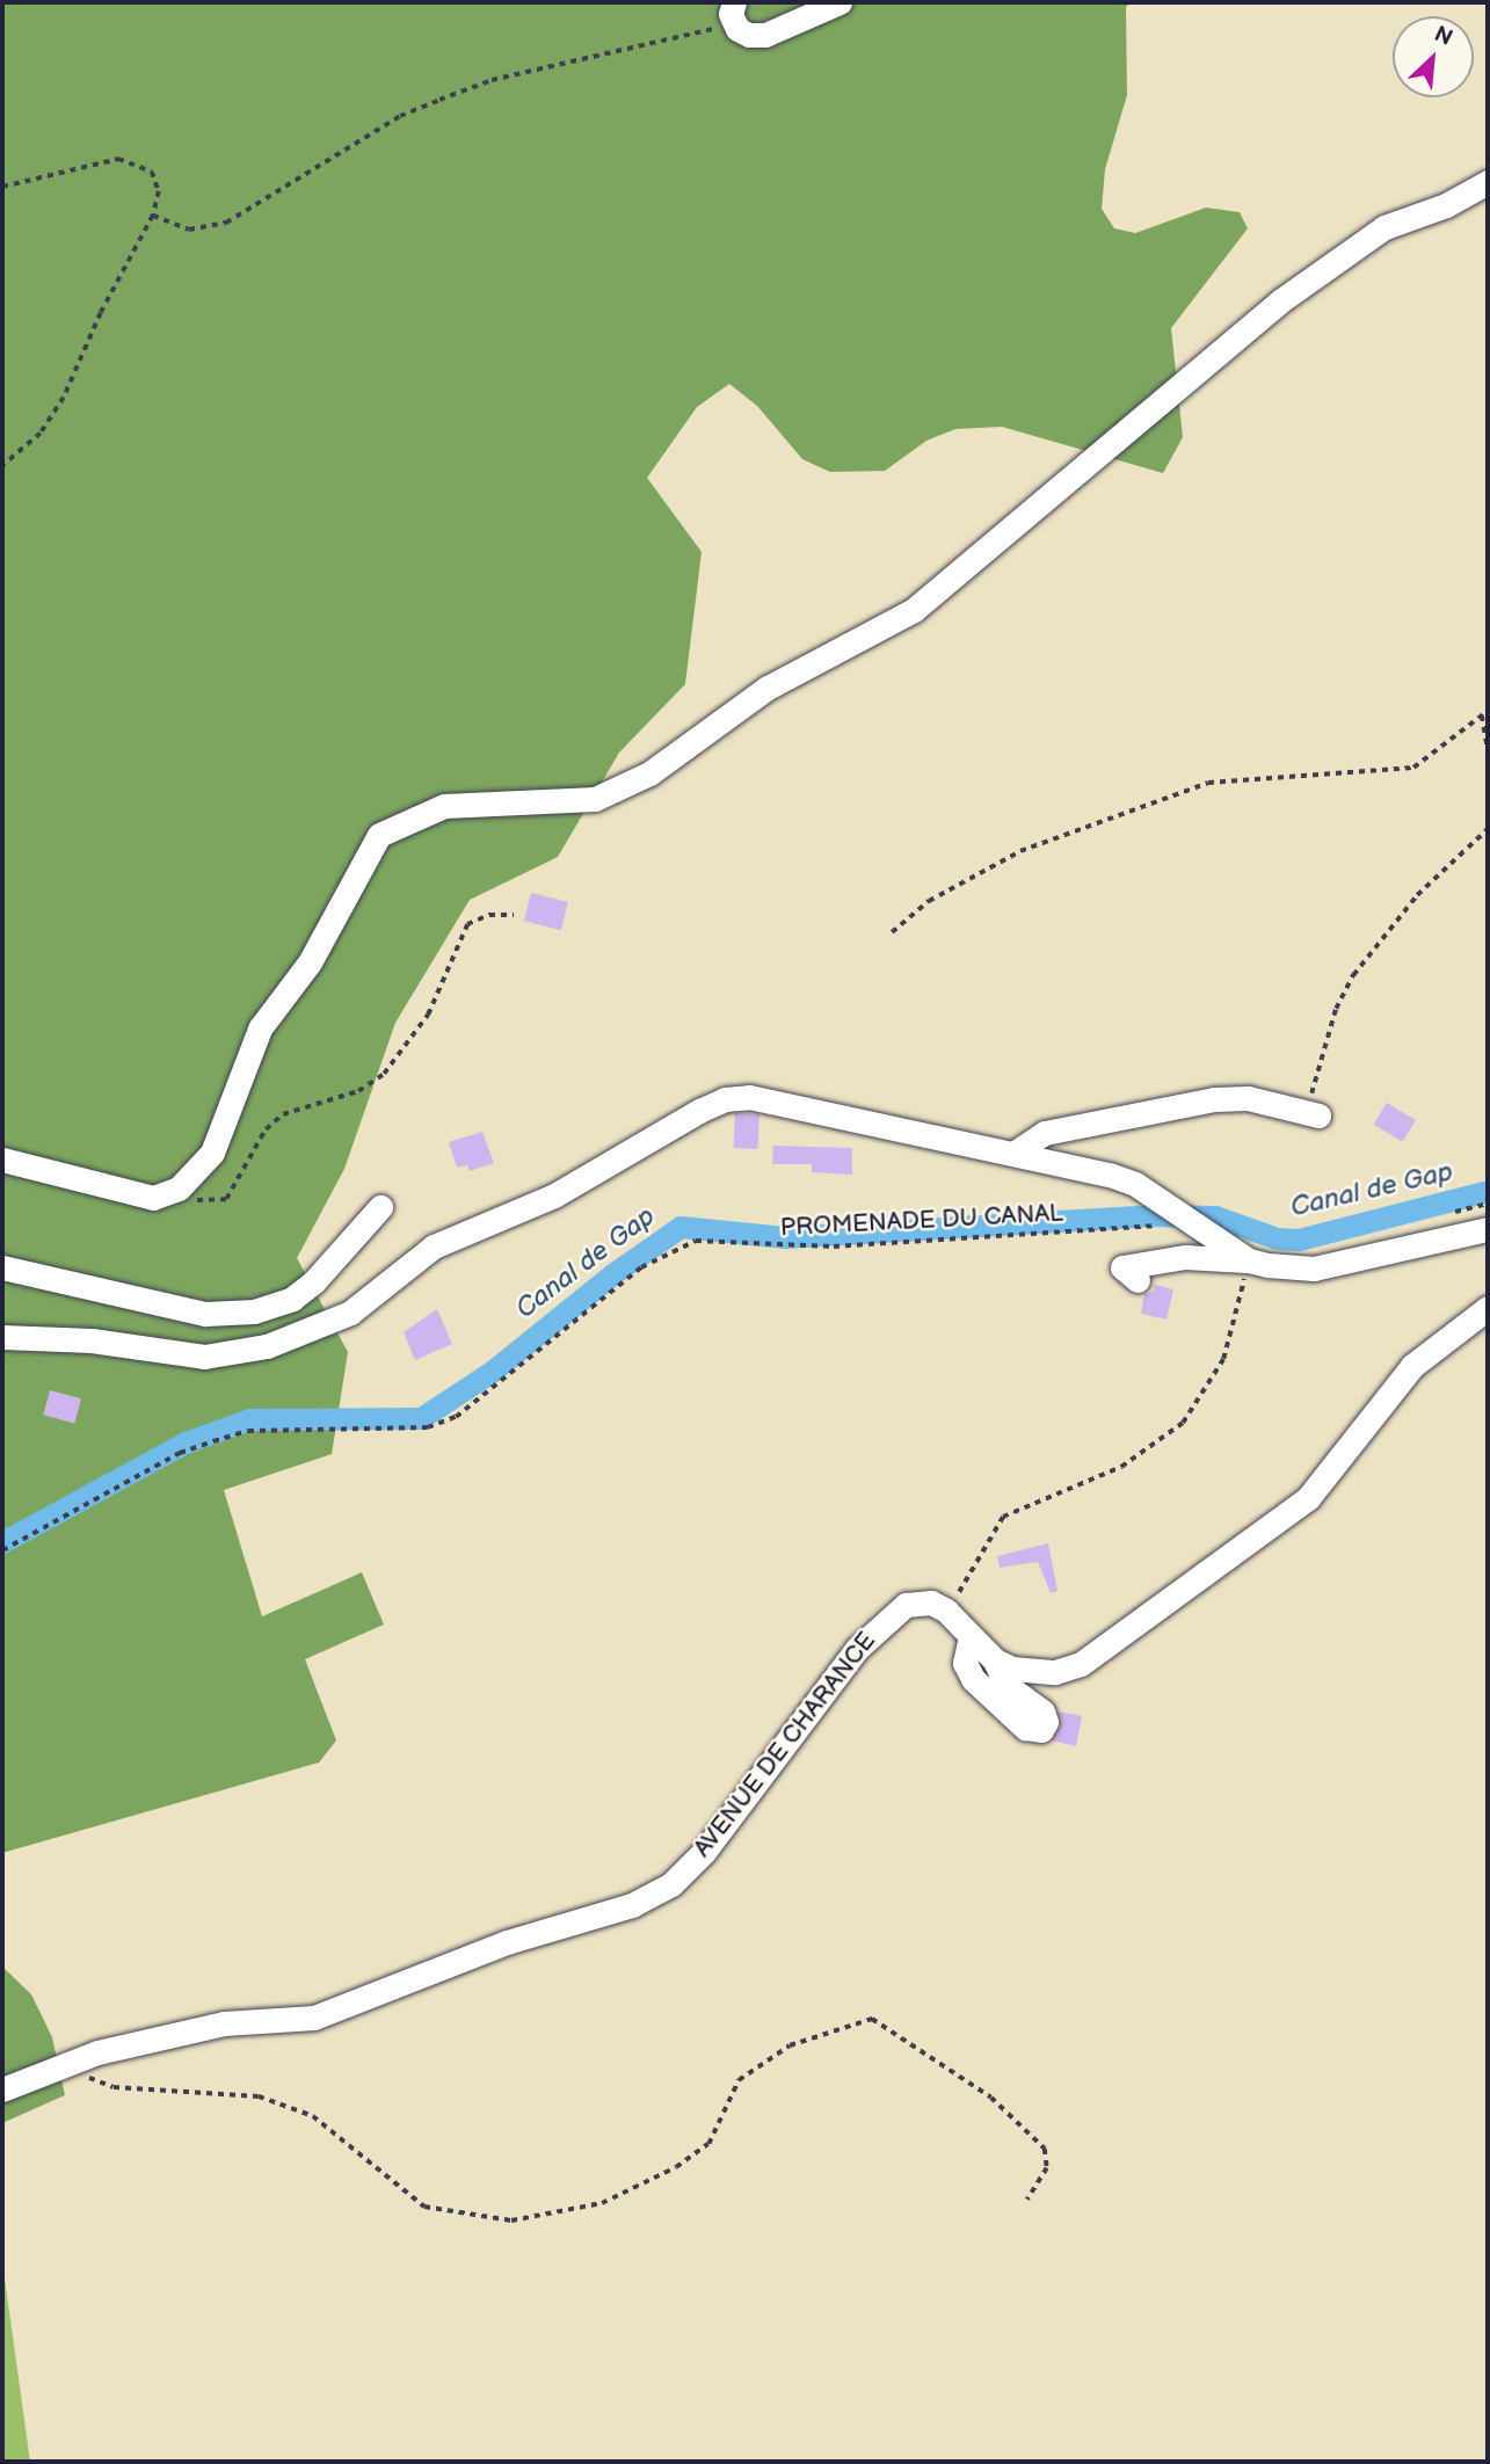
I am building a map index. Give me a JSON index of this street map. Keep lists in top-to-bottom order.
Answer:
{
  "streets": {
    "street": ["AVENUE DE CHARANCE"],
    "path": ["PROMENADE DU CANAL"]
  },
  "water": ["Canal de Gap"],
  "north": "top right"
}
